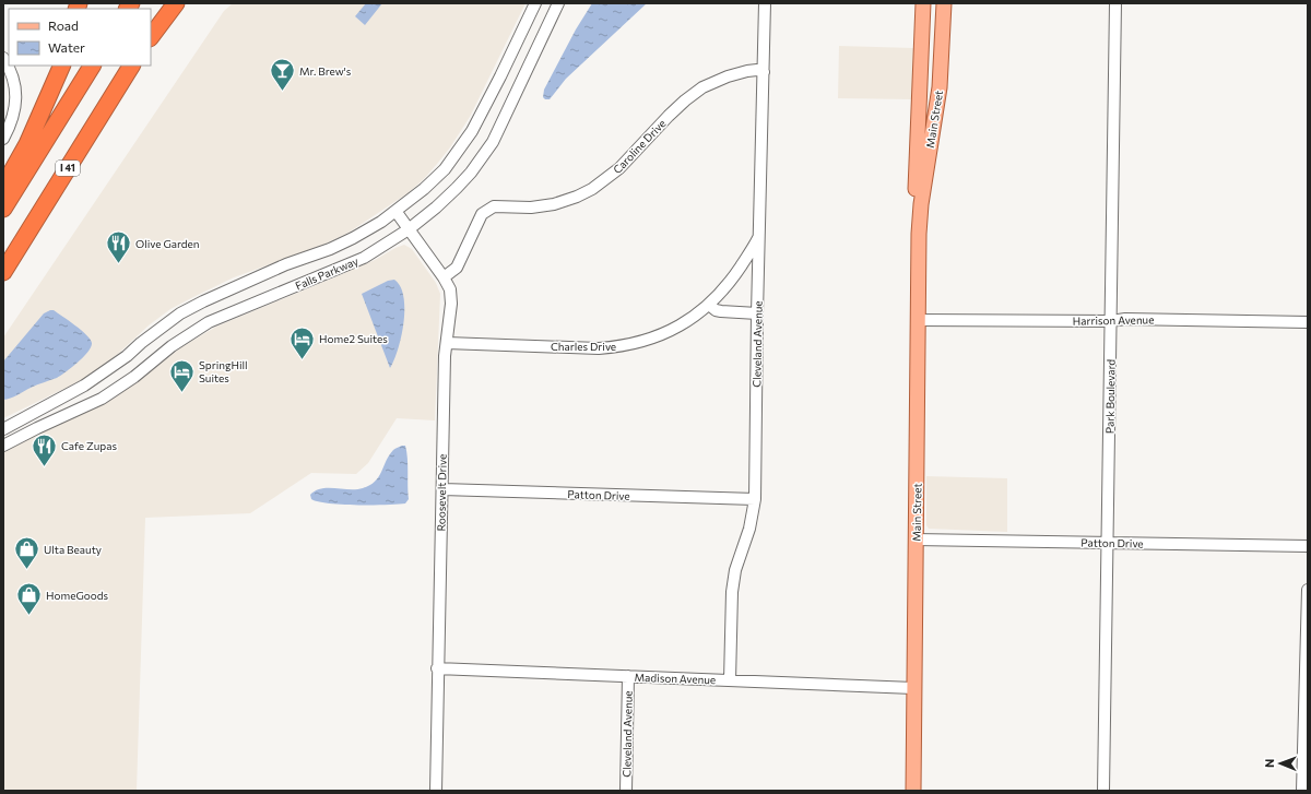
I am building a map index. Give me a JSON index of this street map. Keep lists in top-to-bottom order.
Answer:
{
  "streets": {
    "highway": ["I 41"],
    "main road": ["Main Street"],
    "street": [
      "Caroline Drive",
      "Falls Parkway",
      "Harrison Avenue",
      "Cleveland Avenue",
      "Charles Drive",
      "Park Boulevard",
      "Roosevelt Drive",
      "Patton Drive",
      "Madison Avenue"
    ]
  },
  "crossings": [
    ["Main Street", "Harrison Avenue"],
    ["Main Street", "Patton Drive"],
    ["Main Street", "Madison Avenue"],
    ["Caroline Drive", "Cleveland Avenue"],
    ["Caroline Drive", "Roosevelt Drive"],
    ["Falls Parkway", "Roosevelt Drive"],
    ["Harrison Avenue", "Park Boulevard"],
    ["Cleveland Avenue", "Charles Drive"],
    ["Cleveland Avenue", "Patton Drive"],
    ["Cleveland Avenue", "Madison Avenue"],
    ["Charles Drive", "Roosevelt Drive"],
    ["Park Boulevard", "Patton Drive"],
    ["Roosevelt Drive", "Patton Drive"],
    ["Roosevelt Drive", "Madison Avenue"]
  ],
  "places": {
    "bar": ["Mr. Brew's"],
    "restaurant": ["Olive Garden", "Cafe Zupas"],
    "hotel": ["Home2 Suites", "SpringHill Suites"],
    "shop": ["Ulta Beauty", "HomeGoods"]
  },
  "legend": ["Road", "Water"],
  "north": "left"
}
